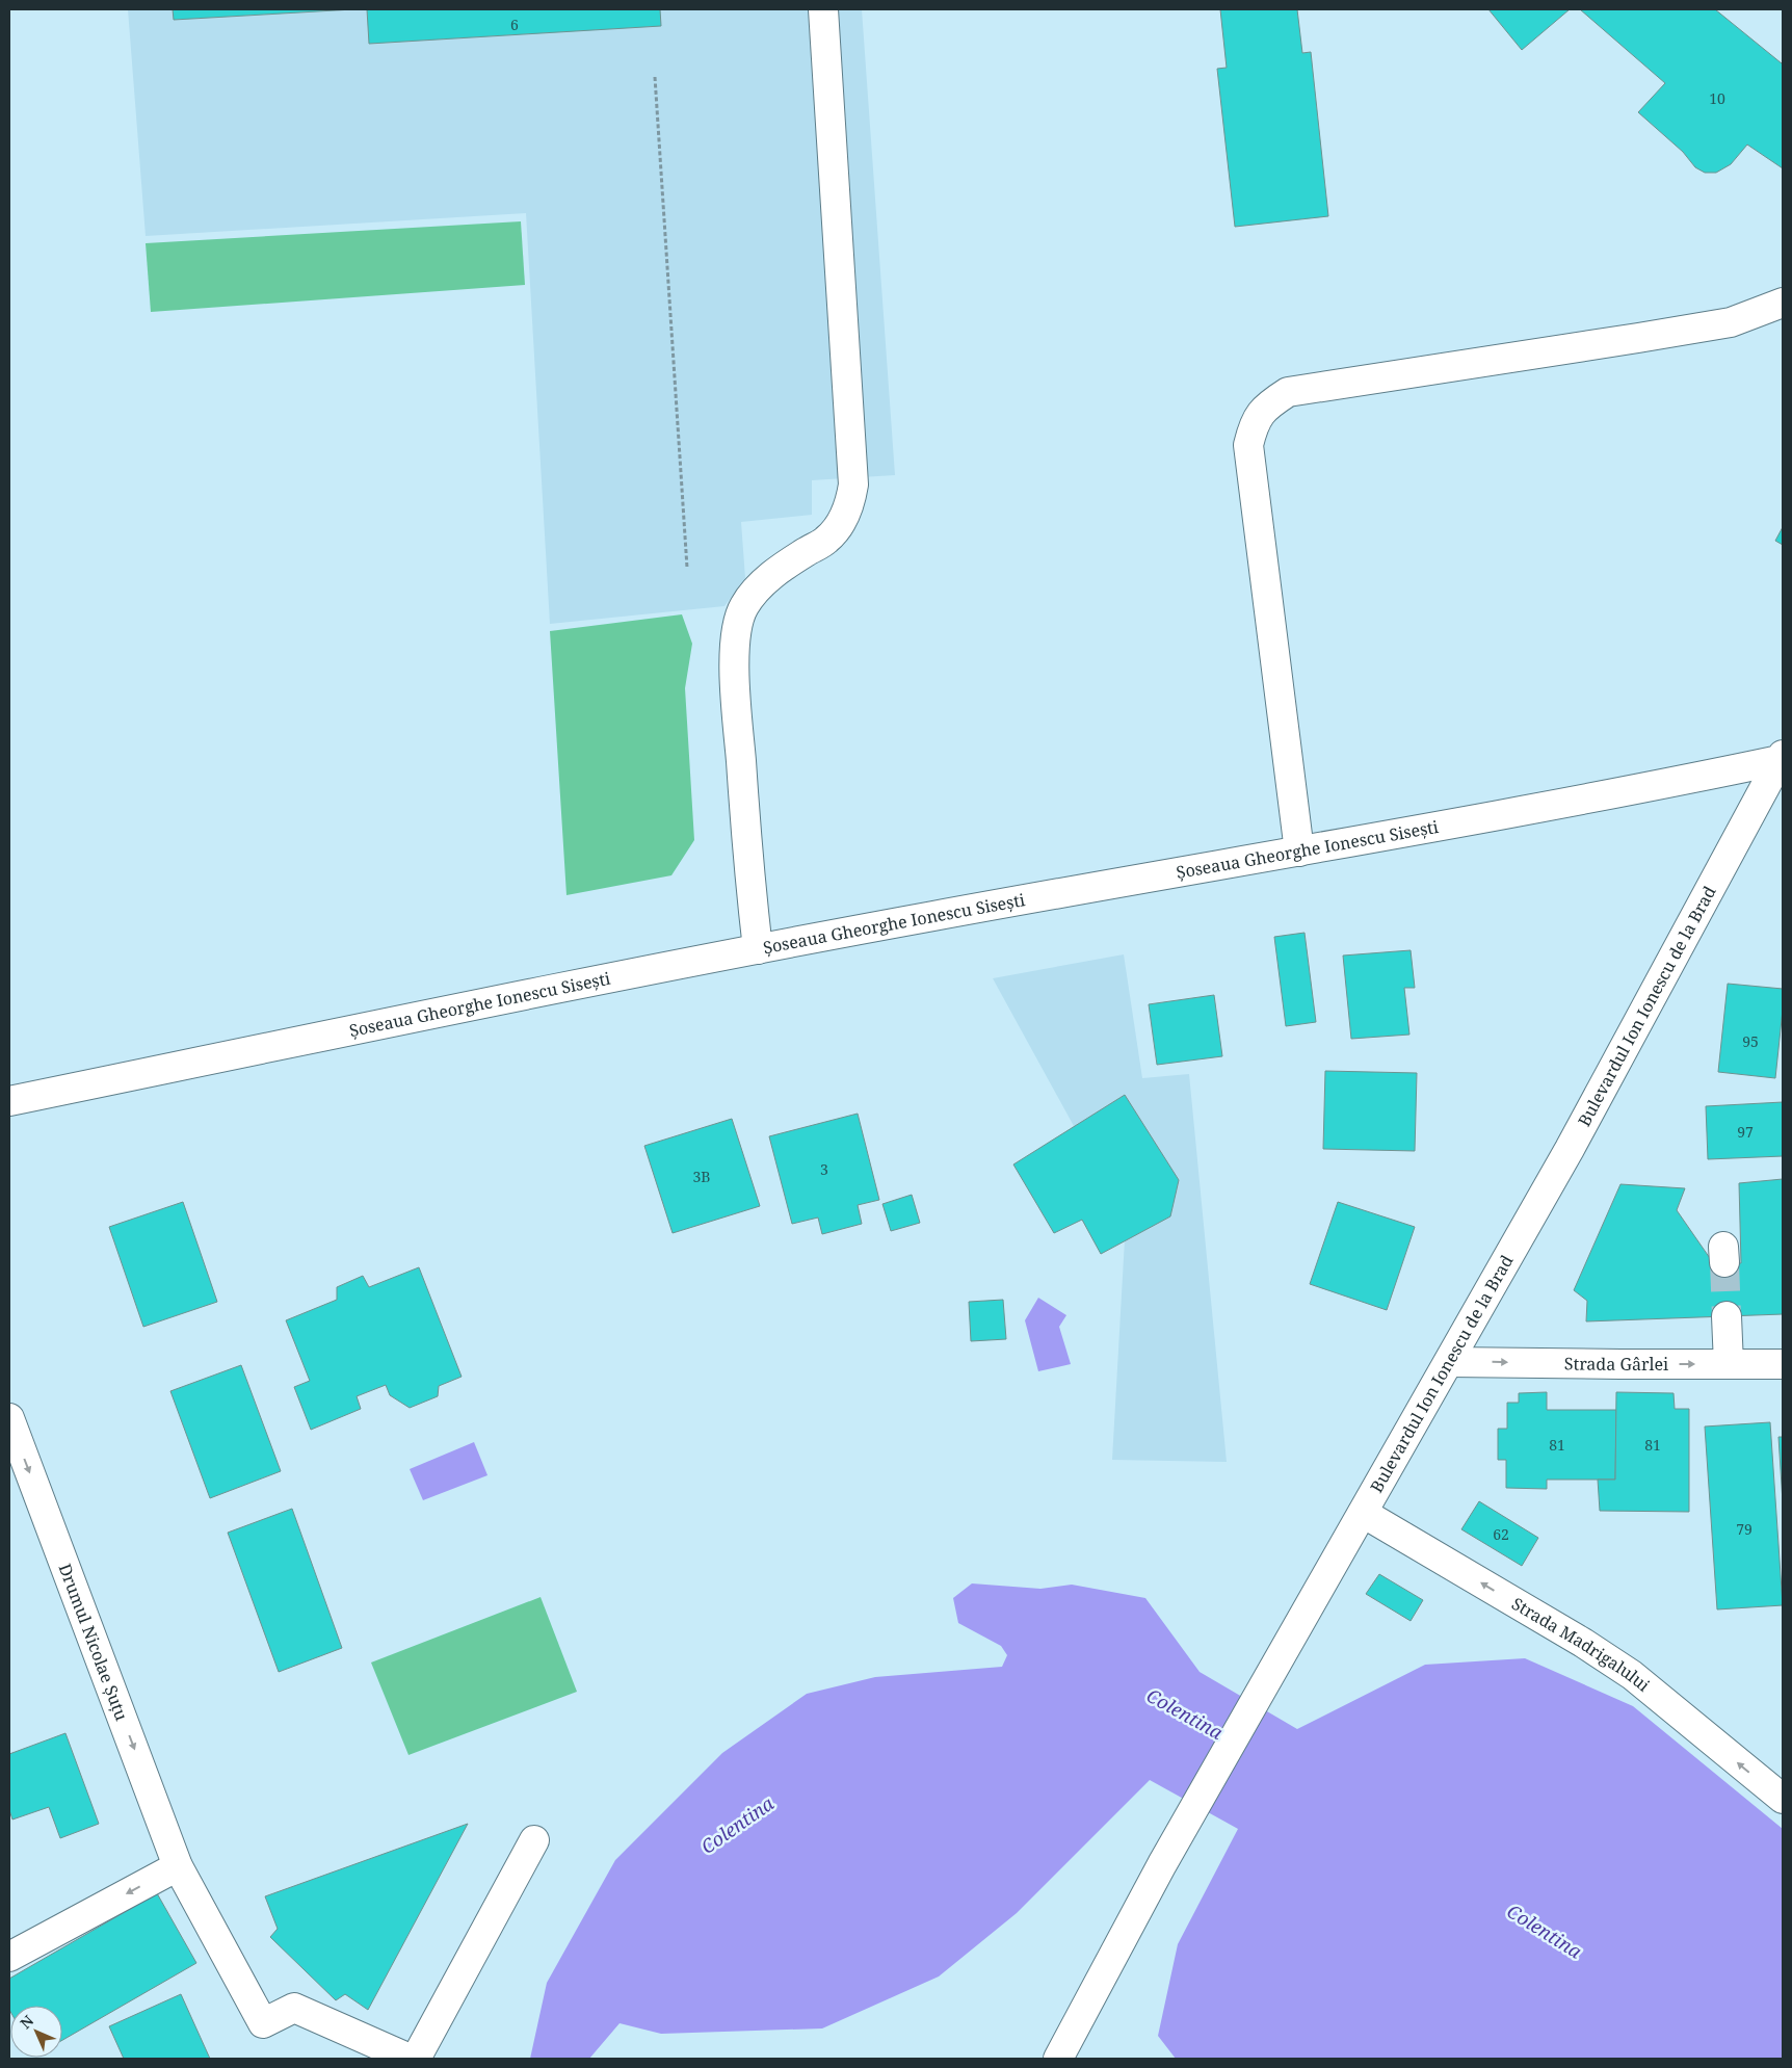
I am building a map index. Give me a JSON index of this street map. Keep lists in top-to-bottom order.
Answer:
{
  "streets": {
    "street": [
      "Șoseaua Gheorghe Ionescu Sisești",
      "Bulevardul Ion Ionescu de la Brad",
      "Strada Gârlei",
      "Drumul Nicolae Șuțu",
      "Strada Madrigalului"
    ]
  },
  "crossings": [
    ["Șoseaua Gheorghe Ionescu Sisești", "Bulevardul Ion Ionescu de la Brad"],
    ["Bulevardul Ion Ionescu de la Brad", "Strada Gârlei"],
    ["Bulevardul Ion Ionescu de la Brad", "Strada Madrigalului"]
  ],
  "one_way": ["Strada Gârlei", "Drumul Nicolae Șuțu", "Strada Madrigalului"],
  "water": ["Colentina"],
  "house_numbers": [
    "6",
    "10",
    "95",
    "97",
    "3",
    "3B",
    "81",
    "81",
    "79",
    "62"
  ],
  "north": "top left"
}
